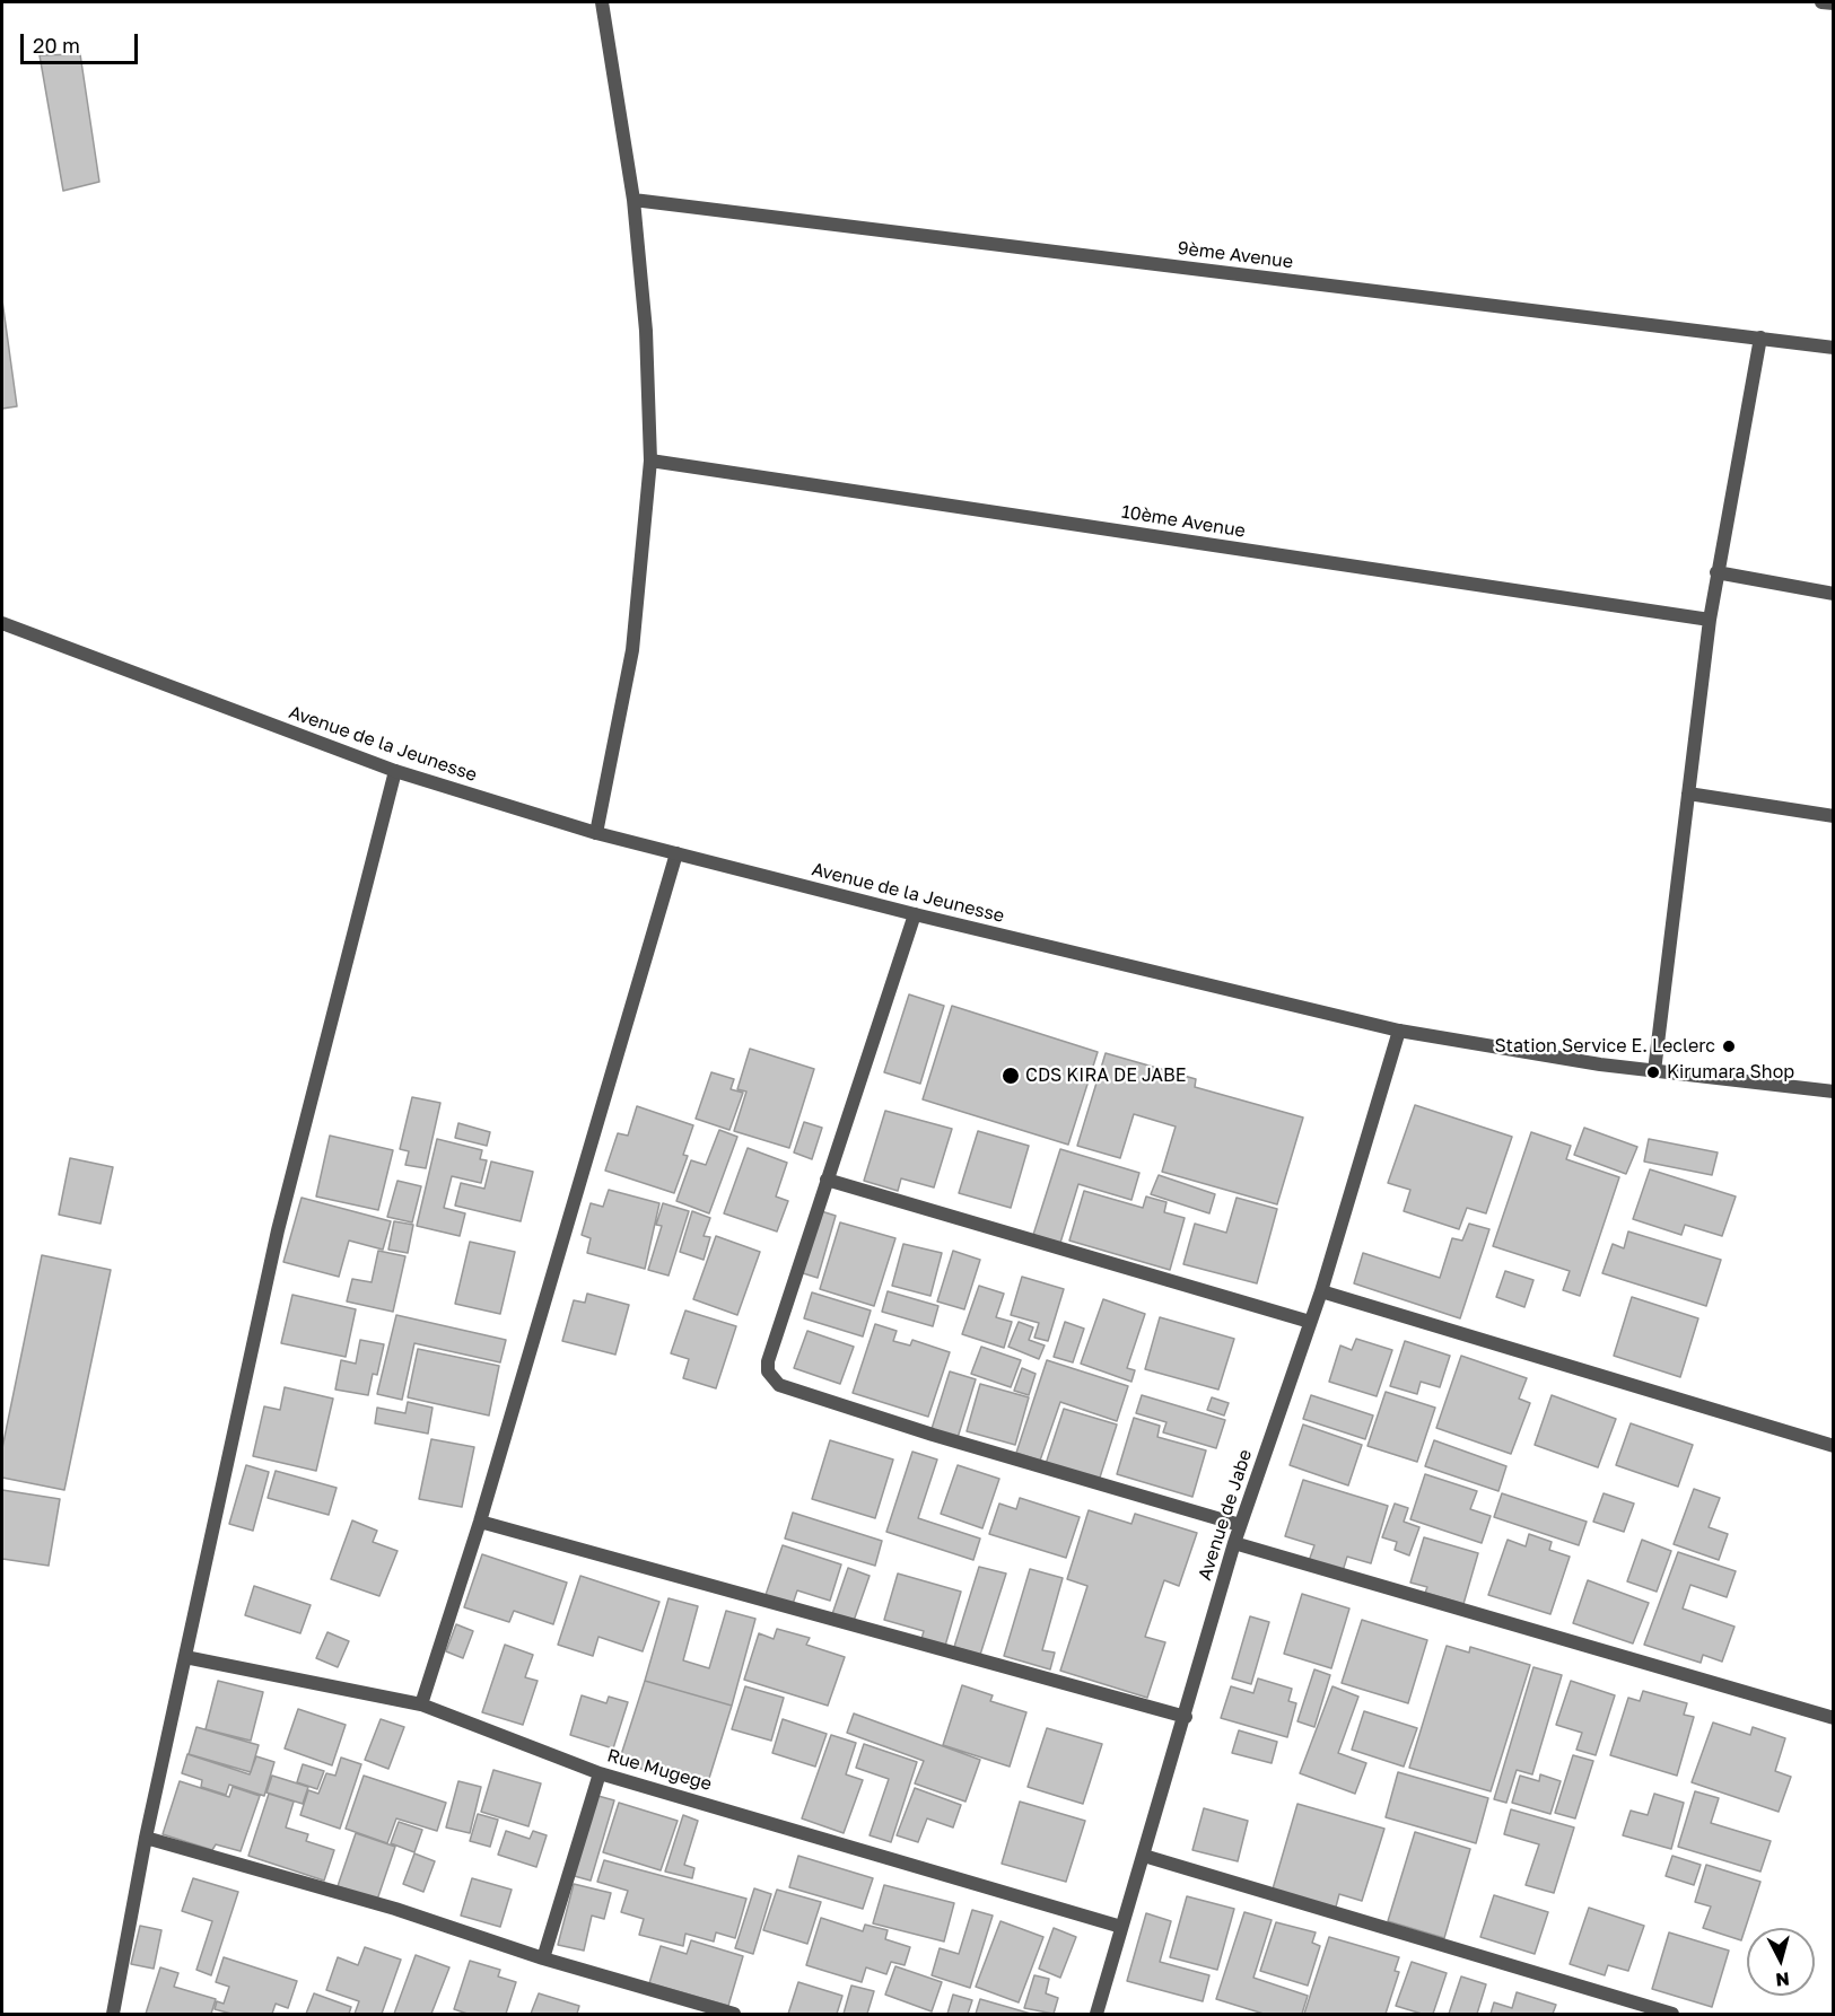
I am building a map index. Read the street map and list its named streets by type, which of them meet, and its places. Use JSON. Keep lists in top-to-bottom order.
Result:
{
  "streets": {
    "street": [
      "9ème Avenue",
      "10ème Avenue",
      "Avenue de la Jeunesse",
      "Avenue de Jabe",
      "Rue Mugege"
    ]
  },
  "crossings": [
    ["Avenue de la Jeunesse", "Avenue de Jabe"],
    ["Avenue de Jabe", "Rue Mugege"]
  ],
  "places": ["Station Service E. Leclerc", "Kirumara Shop", "CDS KIRA DE JABE"],
  "scale_bar": "20 m",
  "north": "bottom"
}
